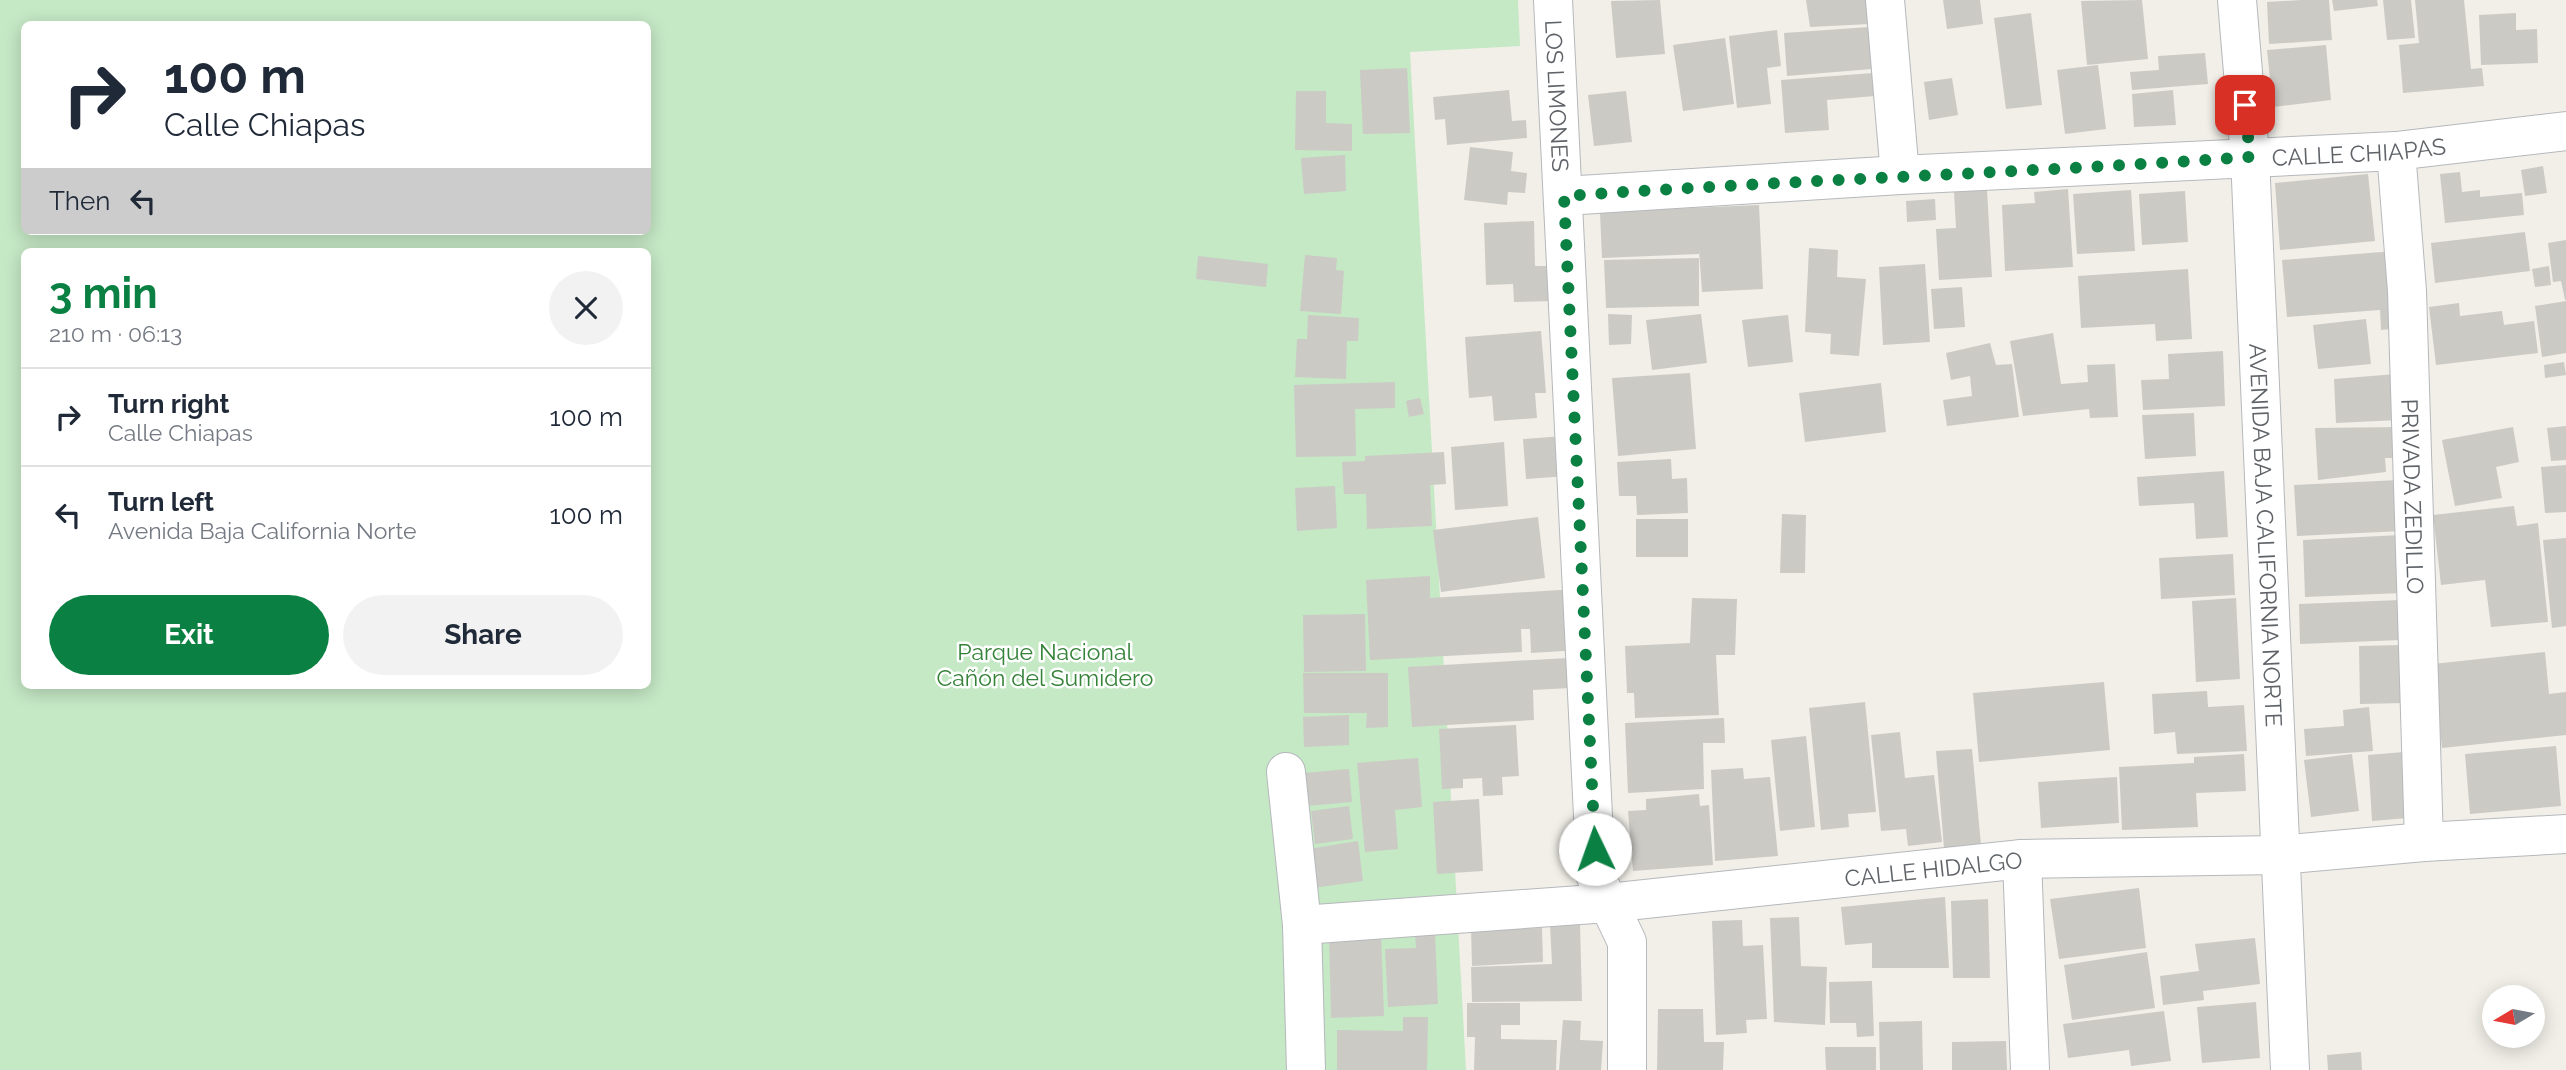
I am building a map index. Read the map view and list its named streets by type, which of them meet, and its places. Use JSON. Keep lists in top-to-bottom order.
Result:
{
  "streets": {
    "street": [
      "LOS LIMONES",
      "CALLE CHIAPAS",
      "PRIVADA ZEDILLO",
      "AVENIDA BAJA CALIFORNIA NORTE",
      "CALLE HIDALGO"
    ]
  },
  "crossings": [
    ["LOS LIMONES", "CALLE CHIAPAS"],
    ["LOS LIMONES", "CALLE HIDALGO"],
    ["CALLE CHIAPAS", "PRIVADA ZEDILLO"],
    ["CALLE CHIAPAS", "AVENIDA BAJA CALIFORNIA NORTE"],
    ["PRIVADA ZEDILLO", "CALLE HIDALGO"],
    ["AVENIDA BAJA CALIFORNIA NORTE", "CALLE HIDALGO"]
  ],
  "parks": ["Parque Nacional Cañón del Sumidero"],
  "north": "left",
  "page": {
    "turn": ["100 m", "Calle Chiapas"],
    "then": "Then",
    "heading": ["3 min", "210 m · 06:13"],
    "list": [
      {
        "name": "Turn right",
        "note": "Calle Chiapas",
        "value": "100 m"
      },
      {
        "name": "Turn left",
        "note": "Avenida Baja California Norte",
        "value": "100 m"
      }
    ],
    "buttons": ["Exit", "Share"]
  }
}
